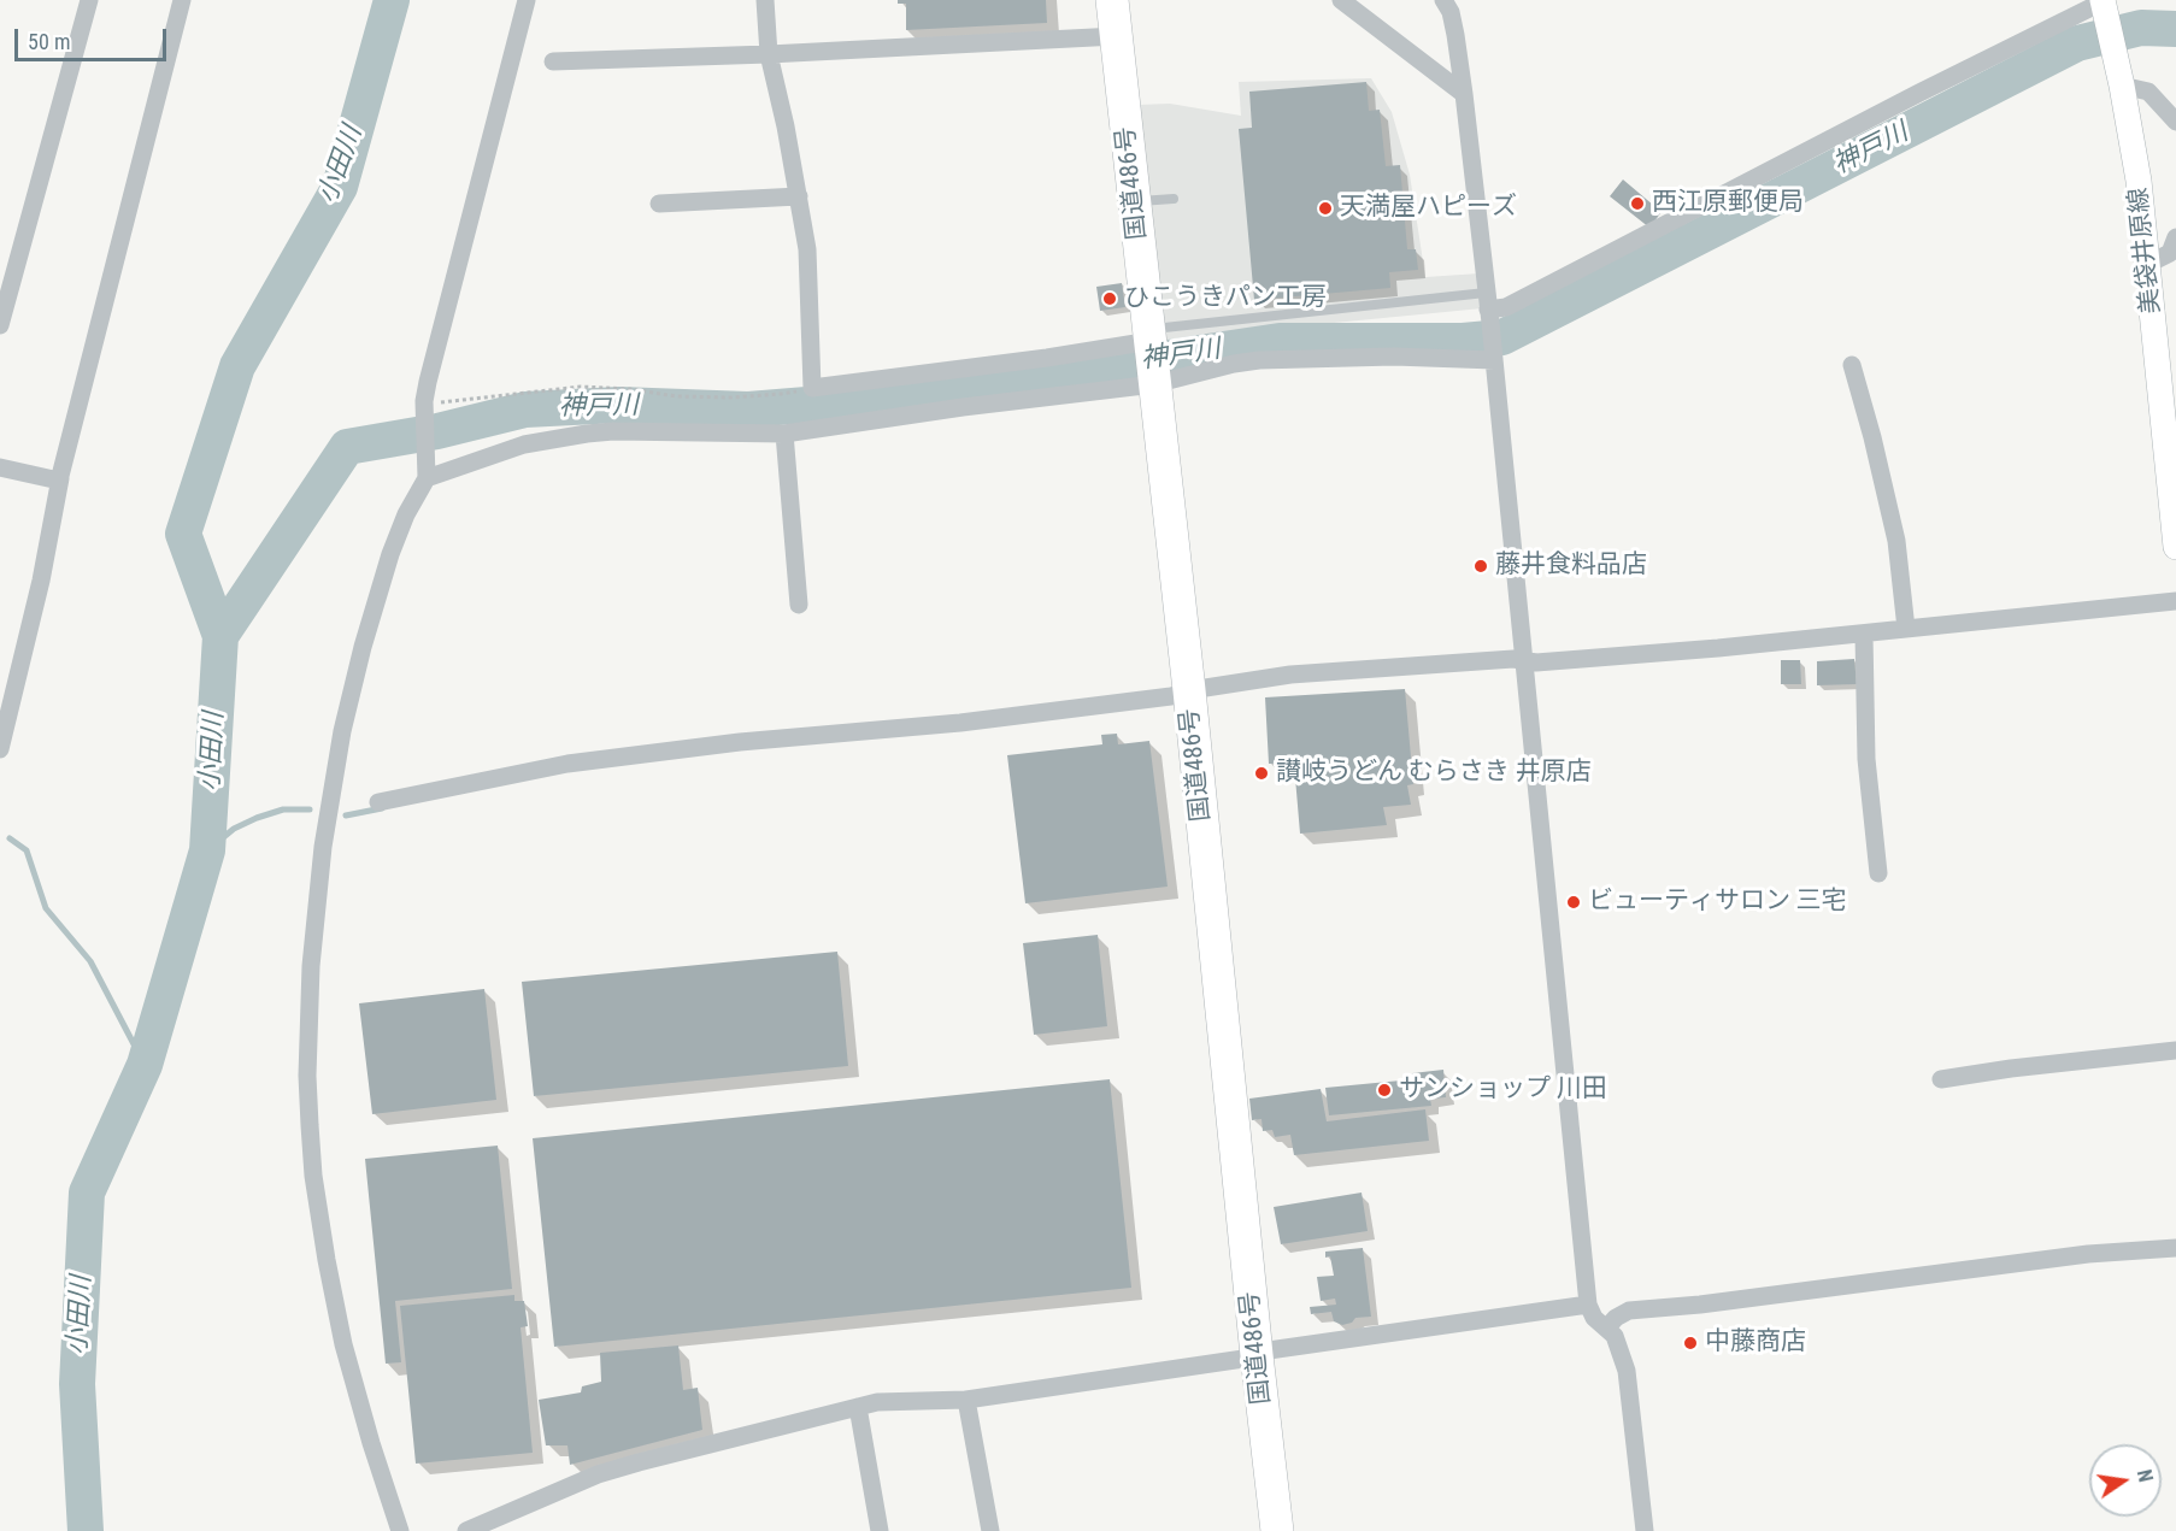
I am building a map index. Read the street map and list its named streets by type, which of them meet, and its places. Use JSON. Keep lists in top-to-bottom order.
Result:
{
  "streets": {
    "highway": ["国道486号"],
    "main road": ["美袋井原線"]
  },
  "water": ["神戸川", "小田川"],
  "places": [
    "西江原郵便局",
    "天満屋ハピーズ",
    "ひこうきパン工房",
    "藤井食料品店",
    "讃岐うどん むらさき 井原店",
    "ビューティサロン 三宅",
    "サンショップ 川田",
    "中藤商店"
  ],
  "scale_bar": "50 m",
  "north": "right"
}
